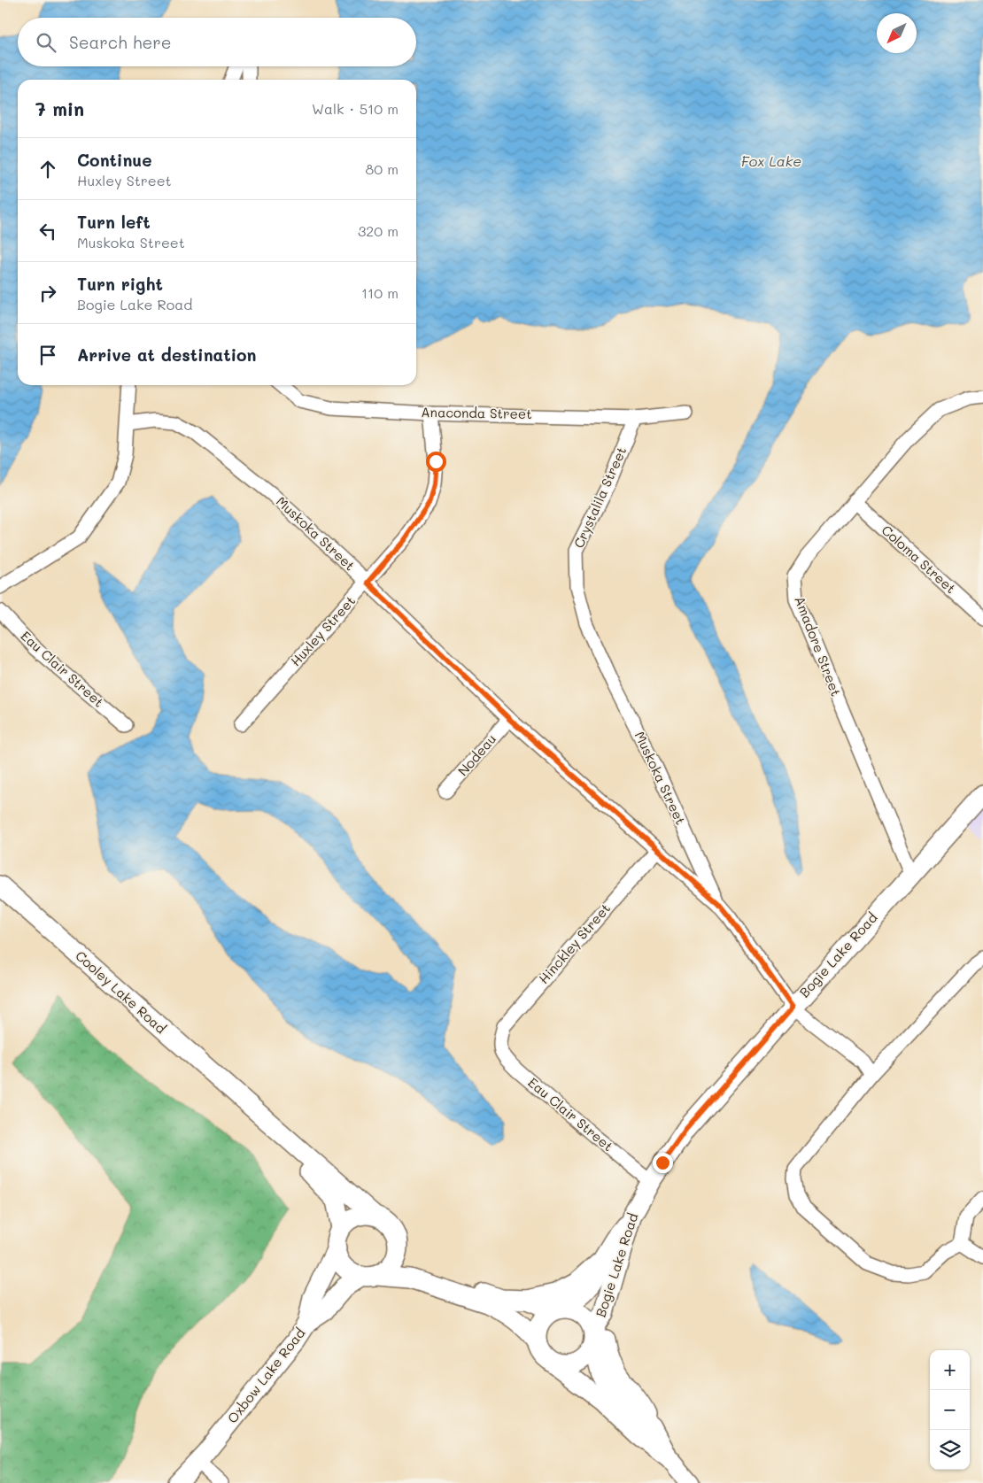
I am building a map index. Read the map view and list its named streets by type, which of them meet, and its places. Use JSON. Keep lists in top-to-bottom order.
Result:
{
  "streets": {
    "street": [
      "Anaconda Street",
      "Crystalila Street",
      "Muskoka Street",
      "Coloma Street",
      "Huxley Street",
      "Amadore Street",
      "Eau Clair Street",
      "Nodeau",
      "Hinckley Street",
      "Bogie Lake Road",
      "Cooley Lake Road",
      "Oxbow Lake Road"
    ]
  },
  "crossings": [
    ["Anaconda Street", "Crystalila Street"],
    ["Anaconda Street", "Huxley Street"],
    ["Crystalila Street", "Muskoka Street"],
    ["Muskoka Street", "Huxley Street"],
    ["Muskoka Street", "Nodeau"],
    ["Muskoka Street", "Hinckley Street"],
    ["Muskoka Street", "Bogie Lake Road"],
    ["Coloma Street", "Amadore Street"],
    ["Amadore Street", "Bogie Lake Road"],
    ["Eau Clair Street", "Hinckley Street"],
    ["Eau Clair Street", "Bogie Lake Road"],
    ["Cooley Lake Road", "Oxbow Lake Road"]
  ],
  "water": ["Fox Lake"],
  "north": "bottom left",
  "page": {
    "search": "Search here",
    "heading": ["7 min", "Walk · 510 m"],
    "list": [
      ["Continue", "Huxley Street", "80 m"],
      ["Turn left", "Muskoka Street", "320 m"],
      ["Turn right", "Bogie Lake Road", "110 m"],
      "Arrive at destination"
    ],
    "map_buttons": ["+", "−"]
  }
}
